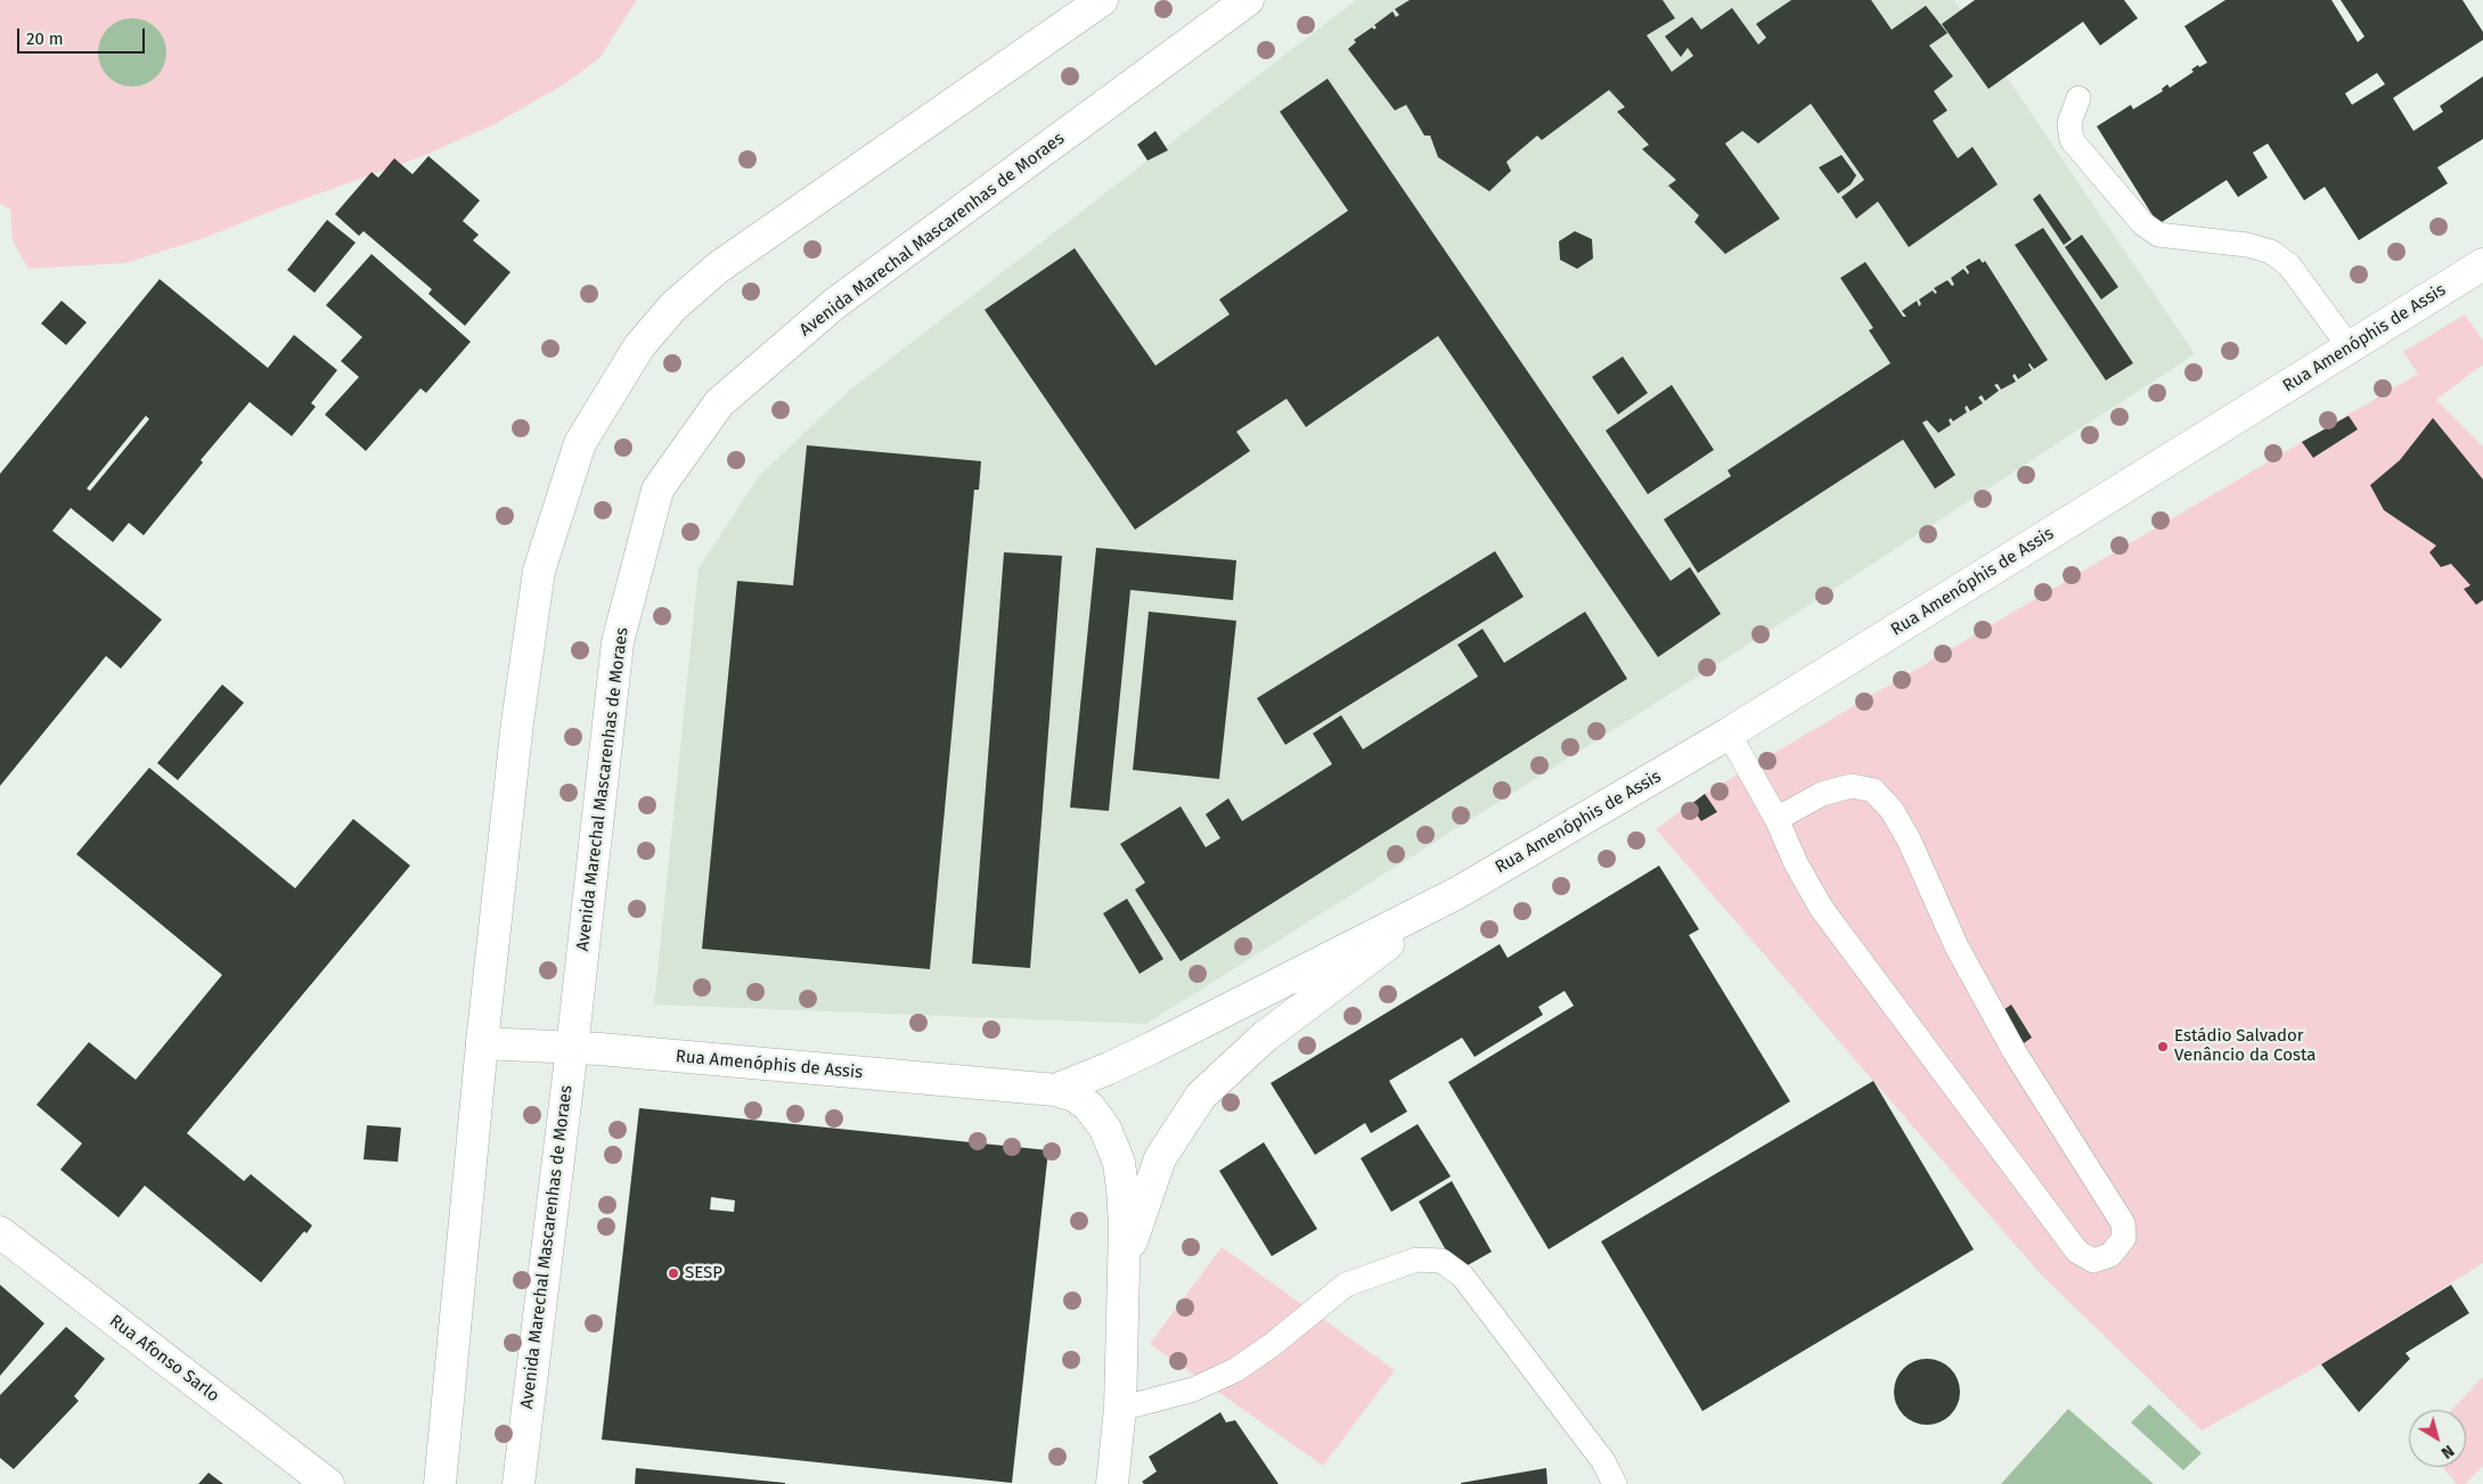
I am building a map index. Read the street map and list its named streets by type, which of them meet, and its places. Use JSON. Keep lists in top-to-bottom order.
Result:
{
  "streets": {
    "street": ["Avenida Marechal Mascarenhas de Moraes", "Rua Amenóphis de Assis", "Rua Afonso Sarlo"]
  },
  "crossings": [
    ["Avenida Marechal Mascarenhas de Moraes", "Rua Amenóphis de Assis"]
  ],
  "places": ["Estádio Salvador Venâncio da Costa", "SESP"],
  "scale_bar": "20 m",
  "north": "bottom right"
}
